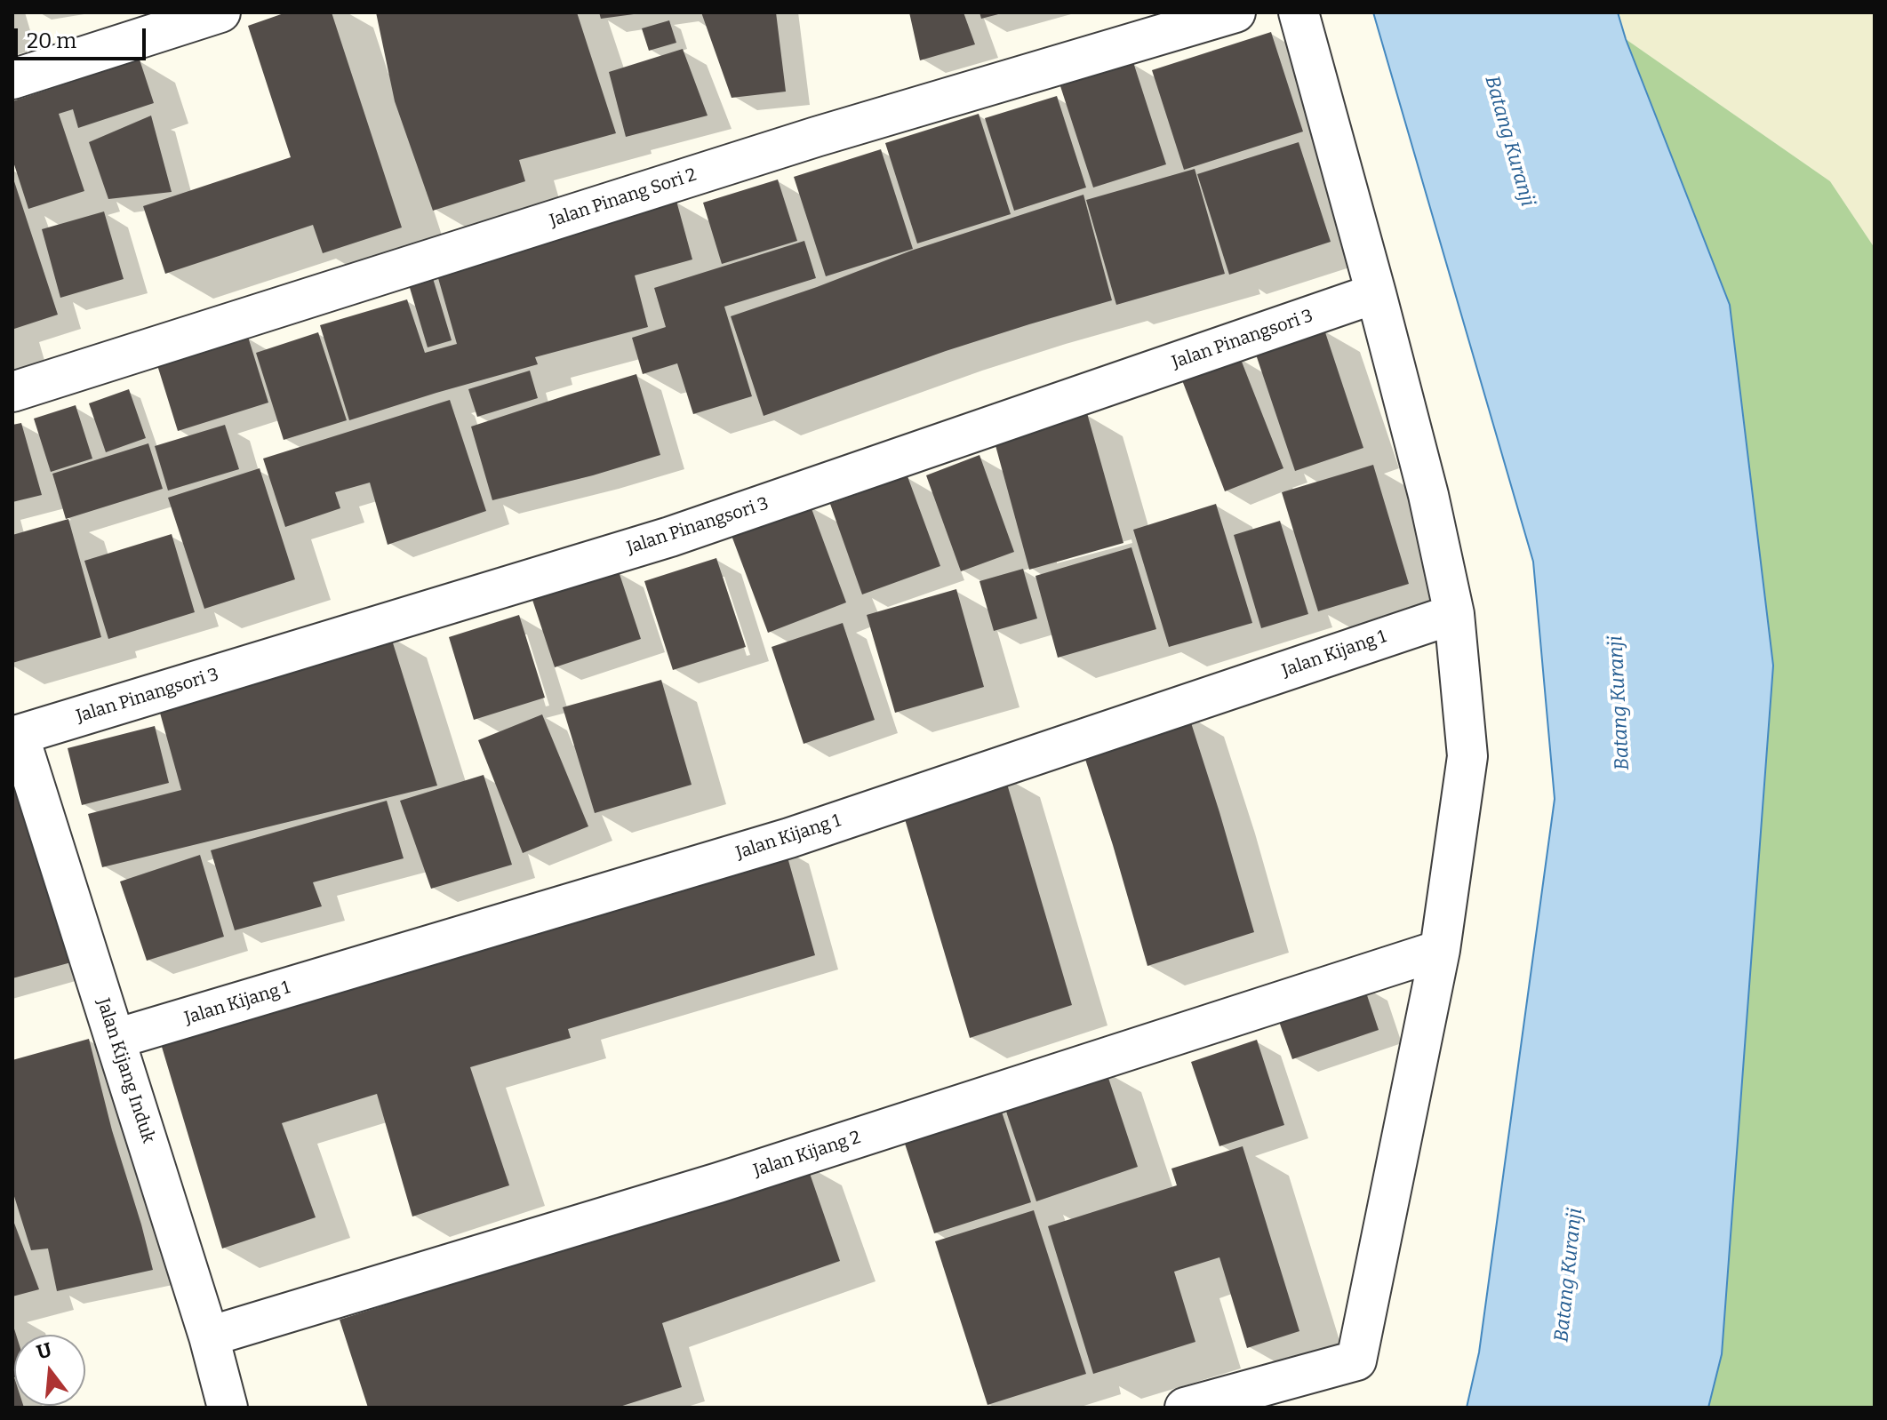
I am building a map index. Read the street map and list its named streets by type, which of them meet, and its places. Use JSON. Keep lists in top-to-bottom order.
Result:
{
  "streets": {
    "street": [
      "Jalan Pinang Sori 2",
      "Jalan Pinangsori 3",
      "Jalan Kijang 1",
      "Jalan Kijang Induk",
      "Jalan Kijang 2"
    ]
  },
  "crossings": [
    ["Jalan Pinangsori 3", "Jalan Kijang Induk"],
    ["Jalan Kijang 1", "Jalan Kijang Induk"],
    ["Jalan Kijang Induk", "Jalan Kijang 2"]
  ],
  "water": ["Batang Kuranji"],
  "scale_bar": "20 m",
  "north": "top"
}
